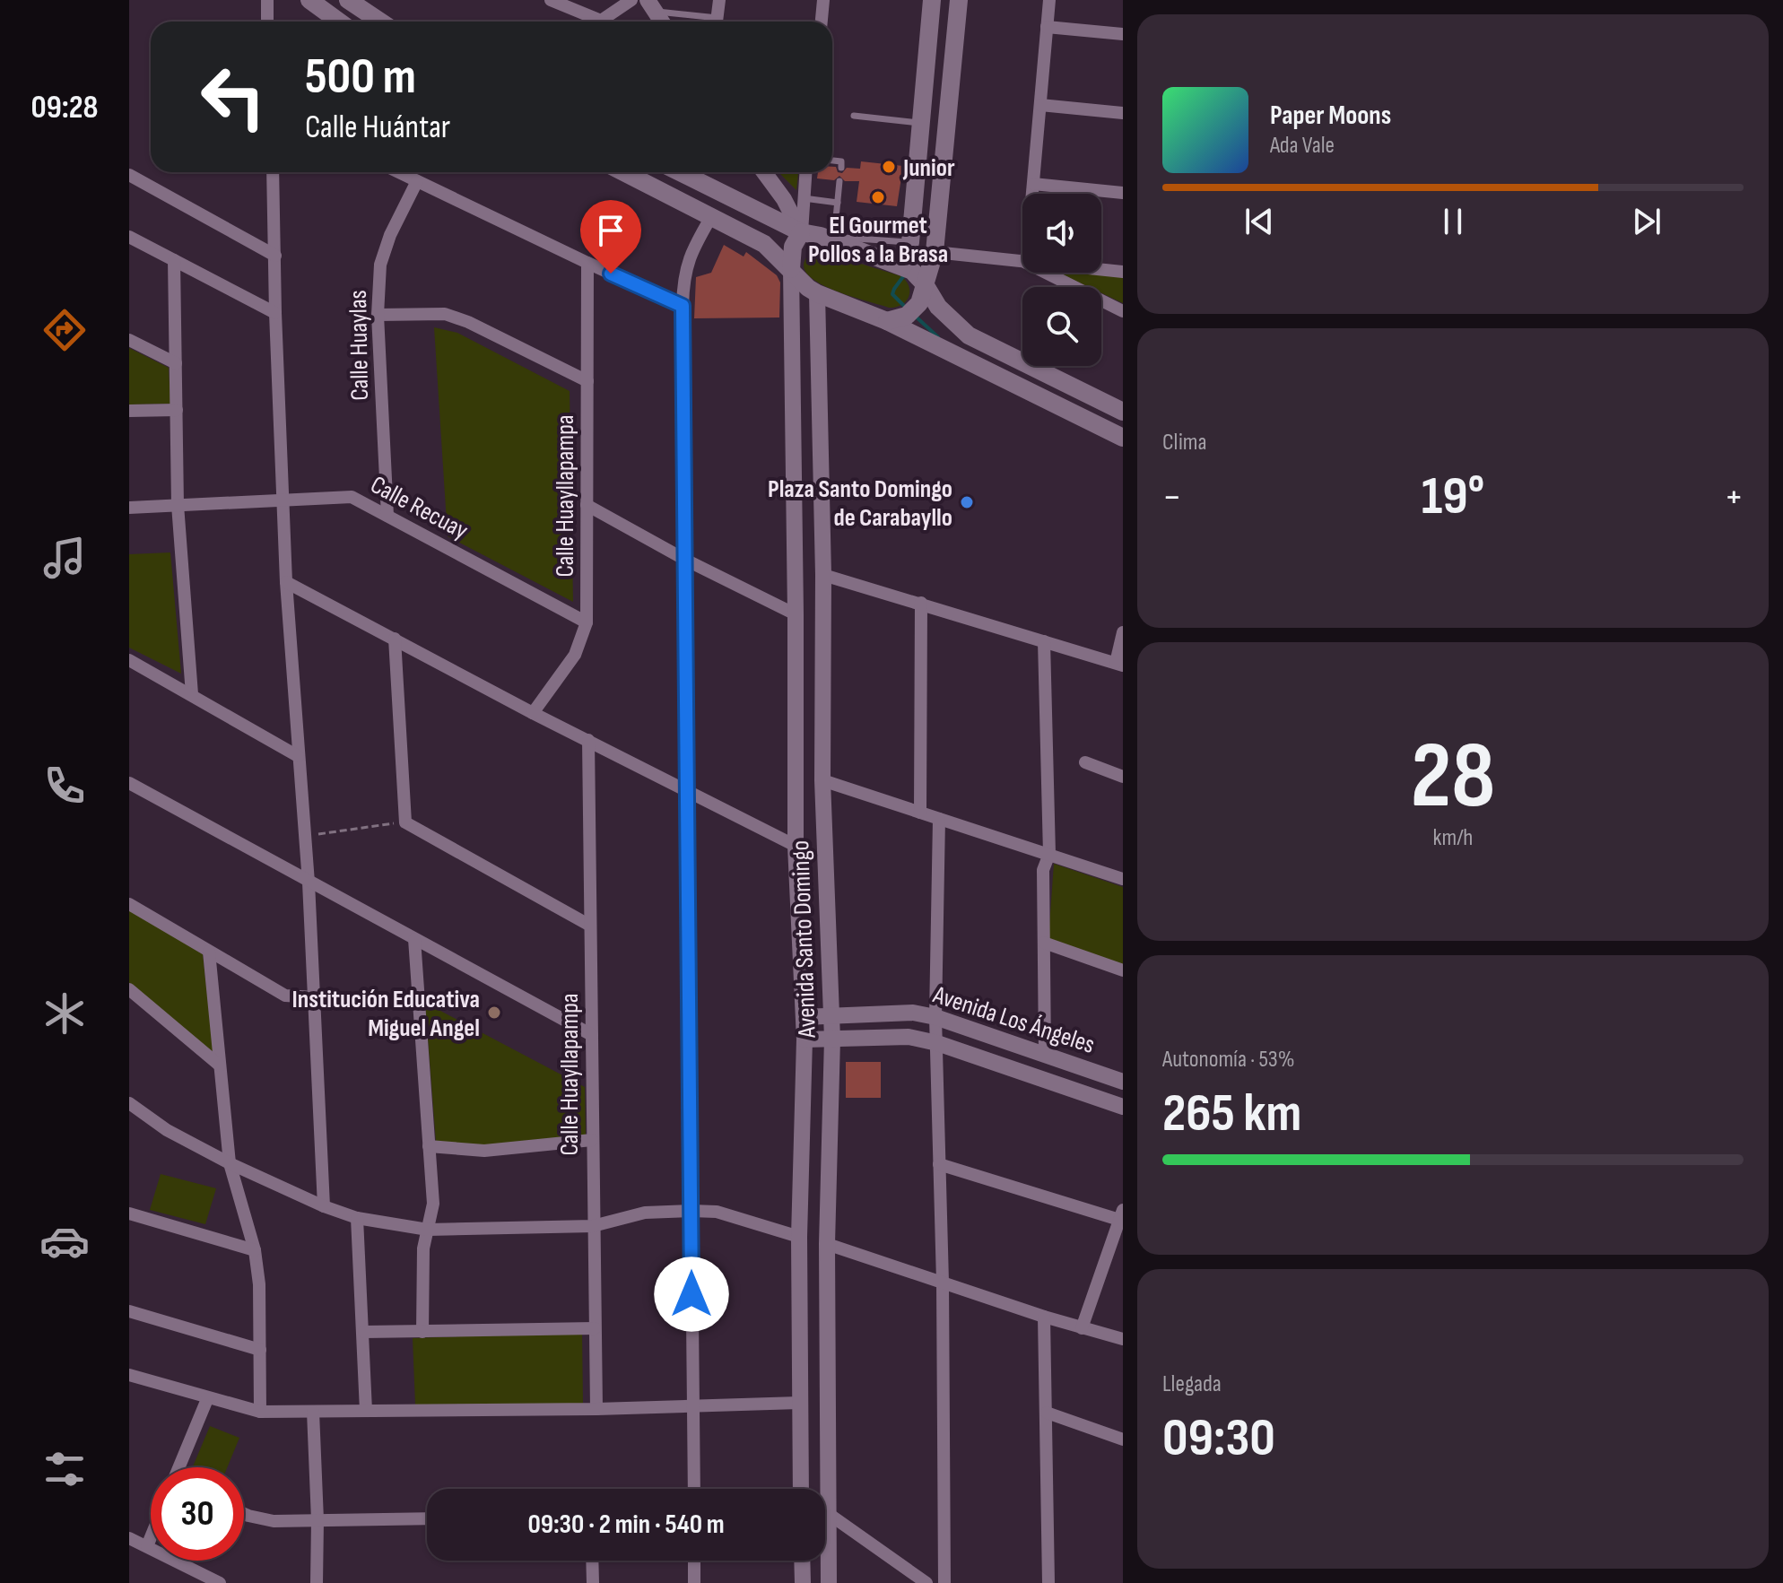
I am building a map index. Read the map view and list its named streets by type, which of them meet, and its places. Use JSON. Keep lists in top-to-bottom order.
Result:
{
  "streets": {
    "main road": ["Avenida Santo Domingo"],
    "street": [
      "Calle Huaylas",
      "Calle Huayllapampa",
      "Calle Recuay",
      "Avenida Los Ángeles"
    ]
  },
  "crossings": [
    ["Calle Huaylas", "Calle Recuay"],
    ["Calle Huayllapampa", "Calle Recuay"],
    ["Avenida Santo Domingo", "Avenida Los Ángeles"]
  ],
  "places": [
    "Junior",
    "El Gourmet Pollos a la Brasa",
    "Plaza Santo Domingo de Carabayllo",
    "Institución Educativa Miguel Angel"
  ],
  "page": {
    "tabs": "09:28",
    "turn": ["500 m", "Calle Huántar"],
    "song": ["Paper Moons", "Ada Vale"],
    "tile": [
      "Clima",
      ["28", "km/h"],
      ["Autonomía · 53%", "265 km"],
      ["Llegada", "09:30"]
    ],
    "heat": ["−", "19°", "+"],
    "limit": "30",
    "trip": "09:30 · 2 min · 540 m"
  }
}
